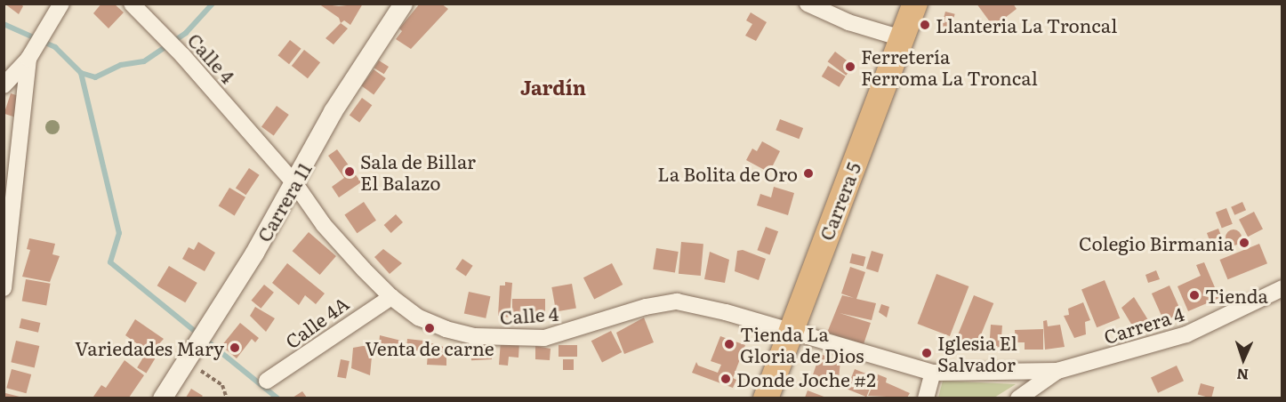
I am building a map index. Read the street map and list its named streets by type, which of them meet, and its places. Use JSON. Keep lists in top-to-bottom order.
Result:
{
  "streets": {
    "highway": ["Carrera 5"],
    "street": [
      "Calle 4",
      "Carrera 11",
      "Calle 4A",
      "Carrera 4"
    ]
  },
  "crossings": [
    ["Calle 4", "Carrera 5"],
    ["Calle 4", "Carrera 11"],
    ["Calle 4", "Calle 4A"],
    ["Calle 4", "Carrera 4"]
  ],
  "districts": ["Jardín"],
  "places": [
    "Llanteria La Troncal",
    "Ferretería Ferroma La Troncal",
    "Sala de Billar El Balazo",
    "La Bolita de Oro",
    "Colegio Birmania",
    "Tienda",
    "Venta de carne",
    "Tienda La Gloria de Dios",
    "Variedades Mary",
    "Iglesia El Salvador",
    "Donde Joche #2"
  ],
  "north": "bottom"
}
